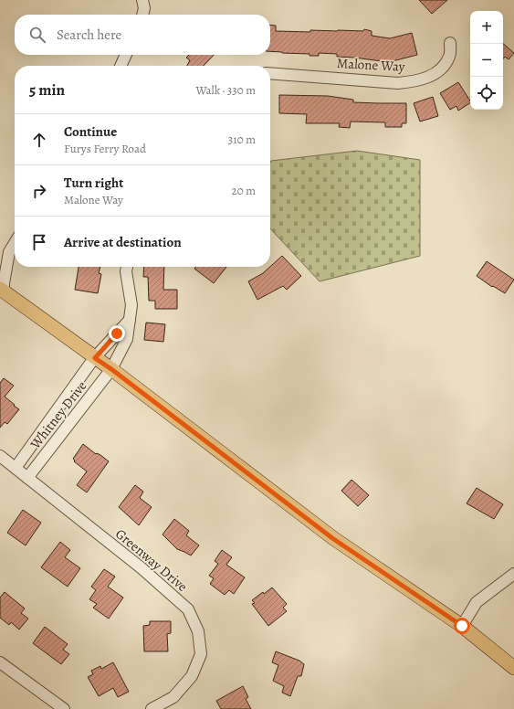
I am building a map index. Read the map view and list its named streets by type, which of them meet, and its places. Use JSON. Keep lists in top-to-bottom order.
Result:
{
  "streets": {
    "street": ["Malone Way", "Whitney Drive", "Greenway Drive"]
  },
  "crossings": [
    ["Whitney Drive", "Greenway Drive"]
  ],
  "page": {
    "map_buttons": ["+", "−"],
    "search": "Search here",
    "heading": ["5 min", "Walk · 330 m"],
    "list": [
      ["Continue", "Furys Ferry Road", "310 m"],
      ["Turn right", "Malone Way", "20 m"],
      "Arrive at destination"
    ]
  }
}
